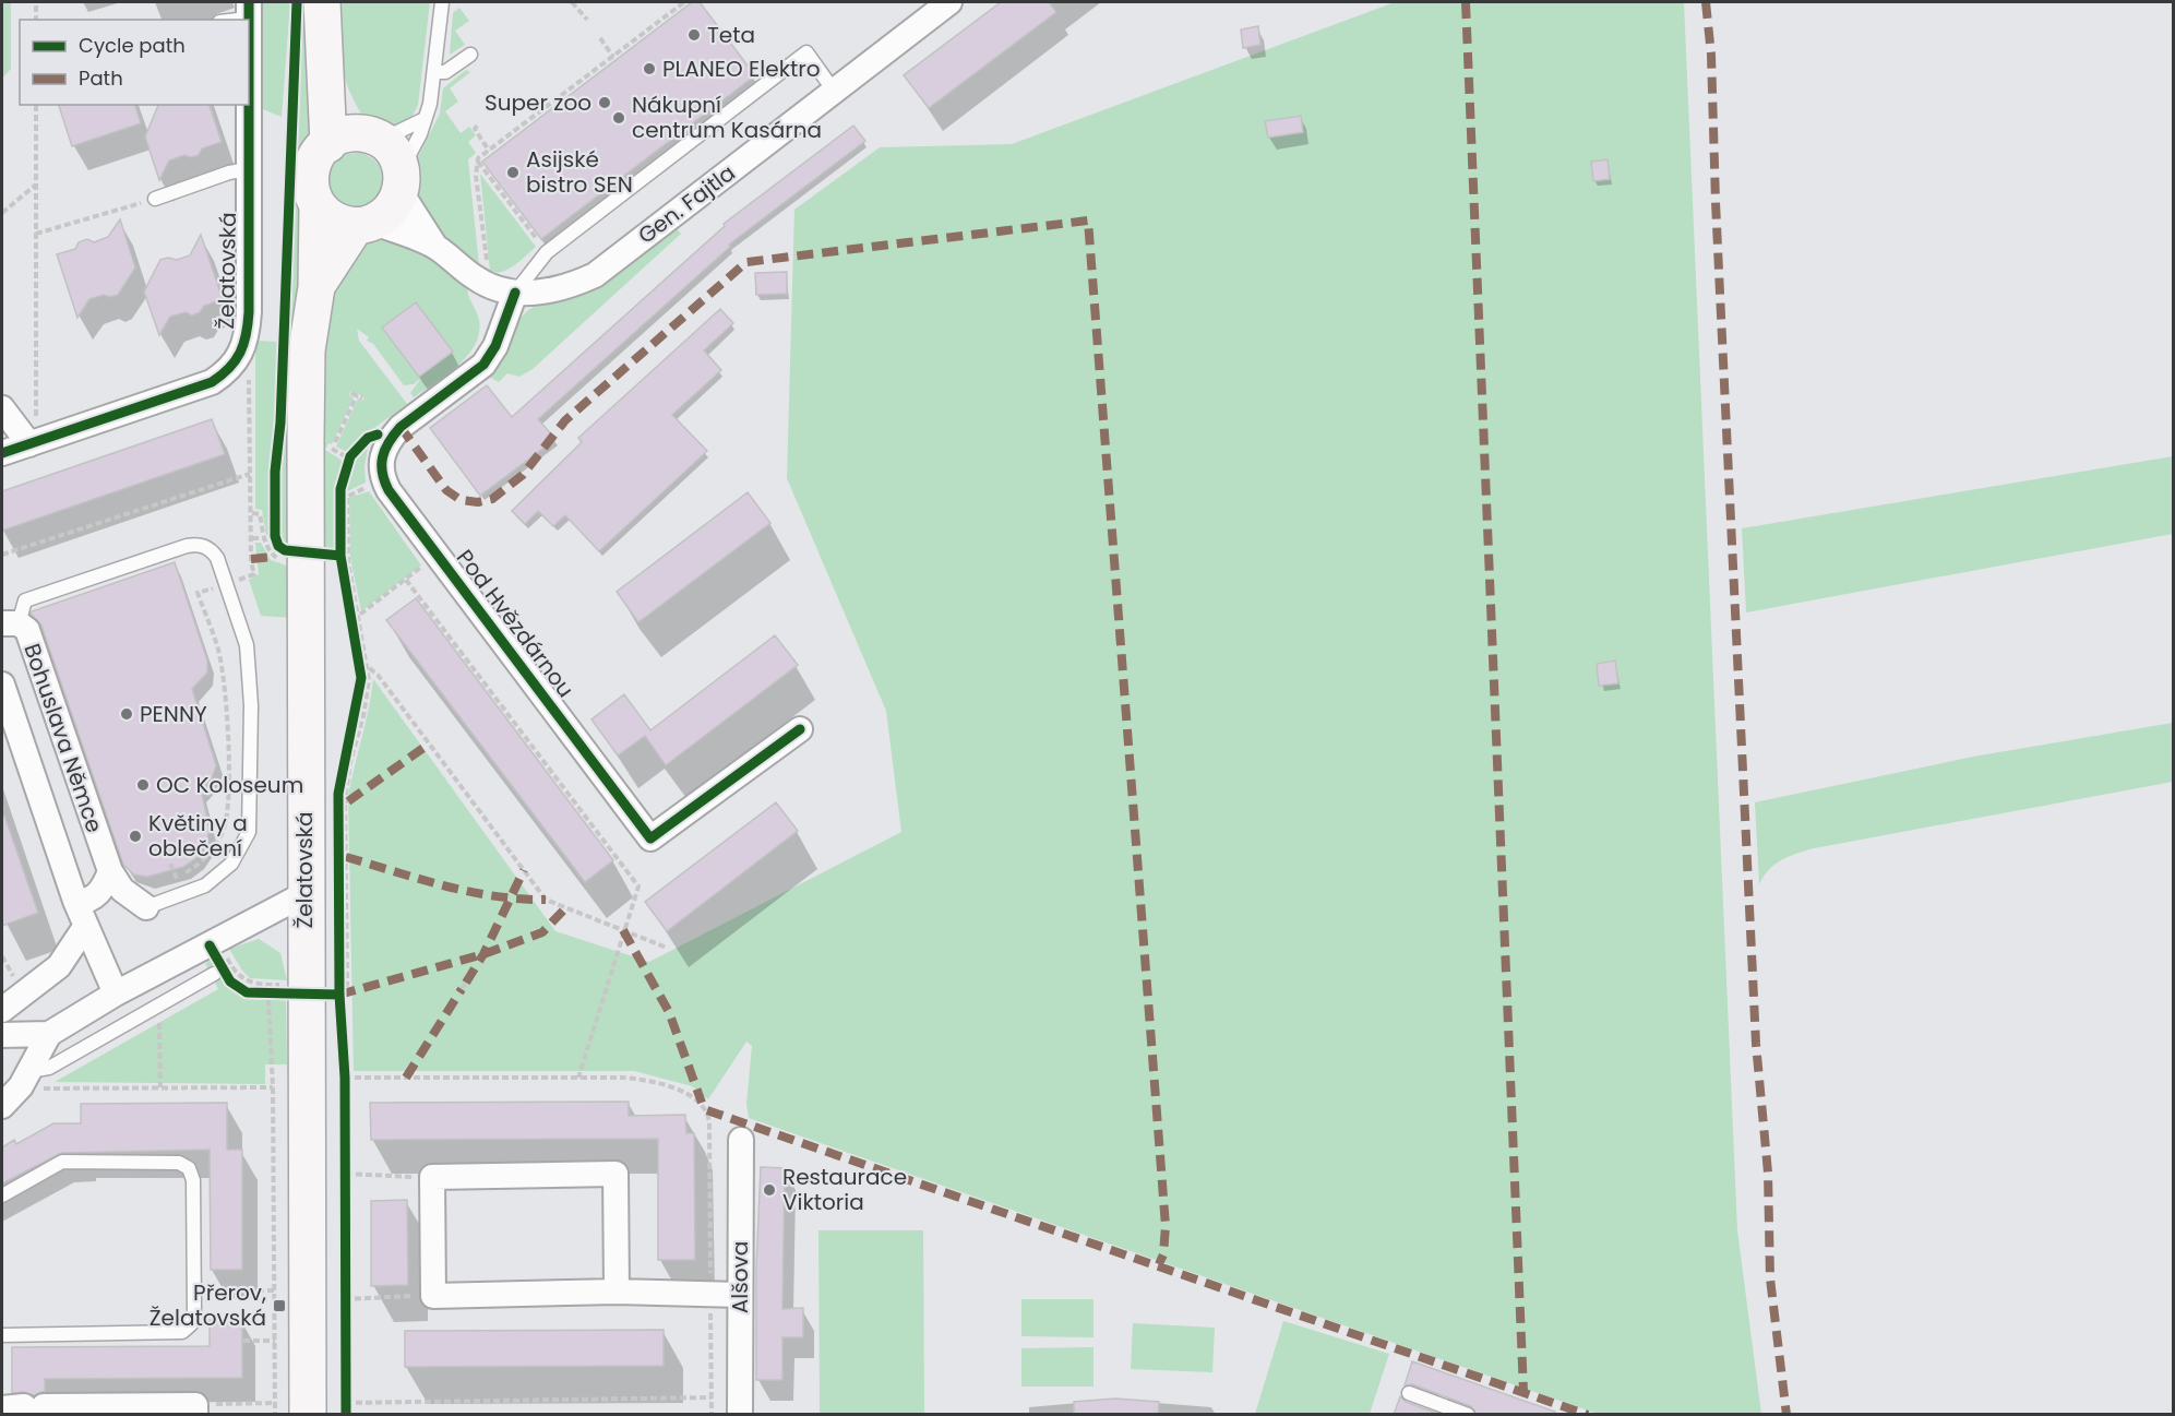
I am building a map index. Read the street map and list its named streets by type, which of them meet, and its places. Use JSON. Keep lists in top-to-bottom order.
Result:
{
  "streets": {
    "main road": ["Želatovská"],
    "street": [
      "Gen. Fajtla",
      "Pod Hvězdárnou",
      "Bohuslava Němce",
      "Alšova"
    ]
  },
  "crossings": [
    ["Gen. Fajtla", "Želatovská"],
    ["Gen. Fajtla", "Pod Hvězdárnou"]
  ],
  "places": {
    "other": [
      "Teta",
      "PLANEO Elektro",
      "Super zoo",
      "Nákupní centrum Kasárna",
      "Asijské bistro SEN",
      "PENNY",
      "OC Koloseum",
      "Květiny a oblečení",
      "Restaurace Viktoria"
    ],
    "transit": ["Přerov, Želatovská"]
  },
  "legend": ["Cycle path", "Path"]
}
